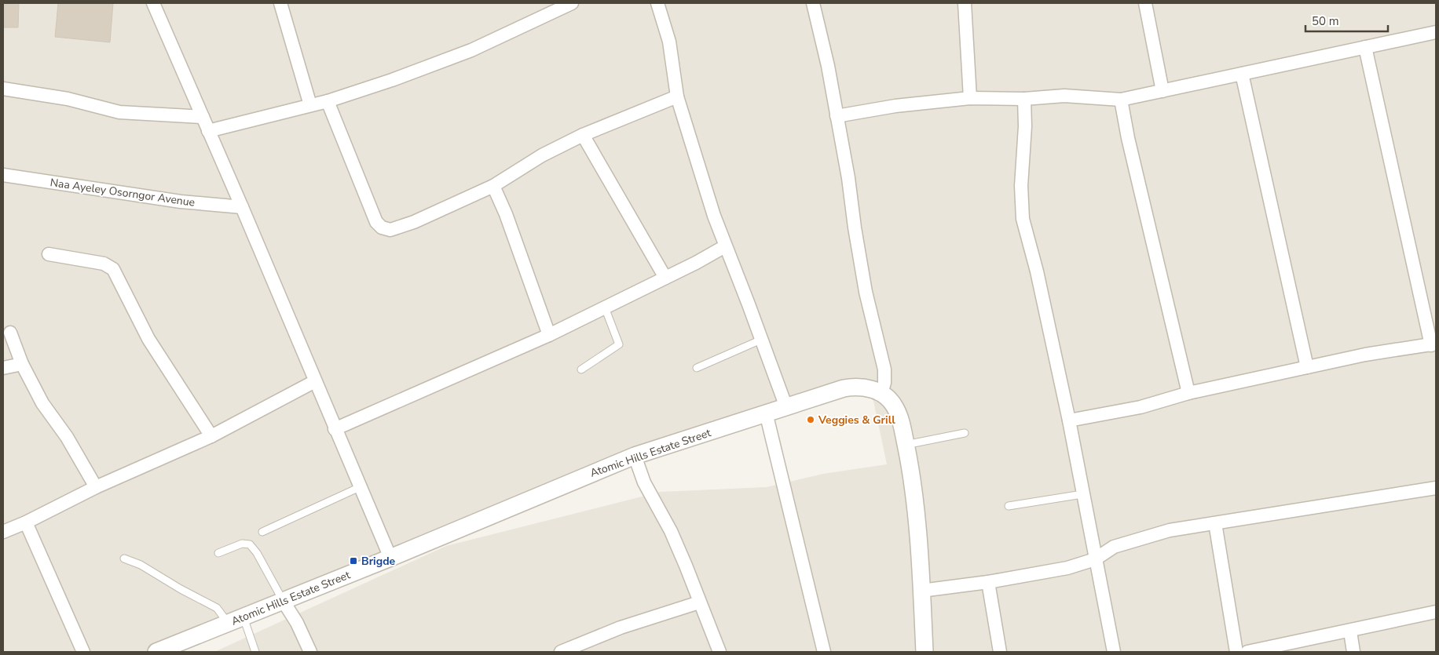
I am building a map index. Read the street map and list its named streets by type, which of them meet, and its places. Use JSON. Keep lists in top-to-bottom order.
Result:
{
  "streets": {
    "street": ["Naa Ayeley Osorngor Avenue", "Atomic Hills Estate Street"]
  },
  "places": {
    "other": ["Veggies & Grill"],
    "transit": ["Brigde"]
  },
  "scale_bar": "50 m"
}
